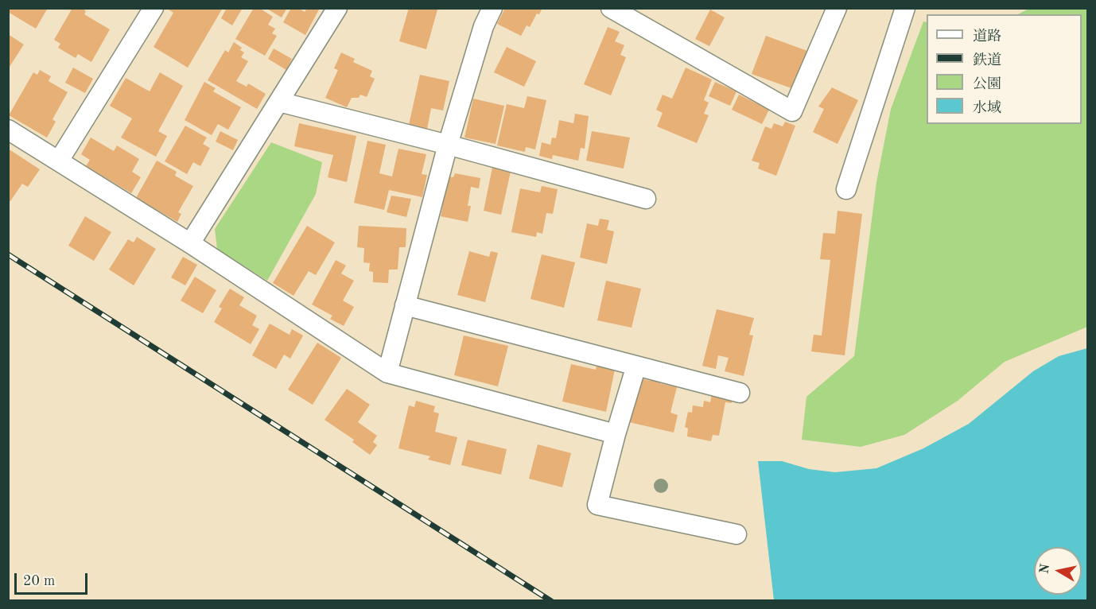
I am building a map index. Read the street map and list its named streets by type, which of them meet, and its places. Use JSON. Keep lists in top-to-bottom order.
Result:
{
  "legend": [
    "道路",
    "鉄道",
    "公園",
    "水域"
  ],
  "scale_bar": "20 m",
  "north": "left"
}
